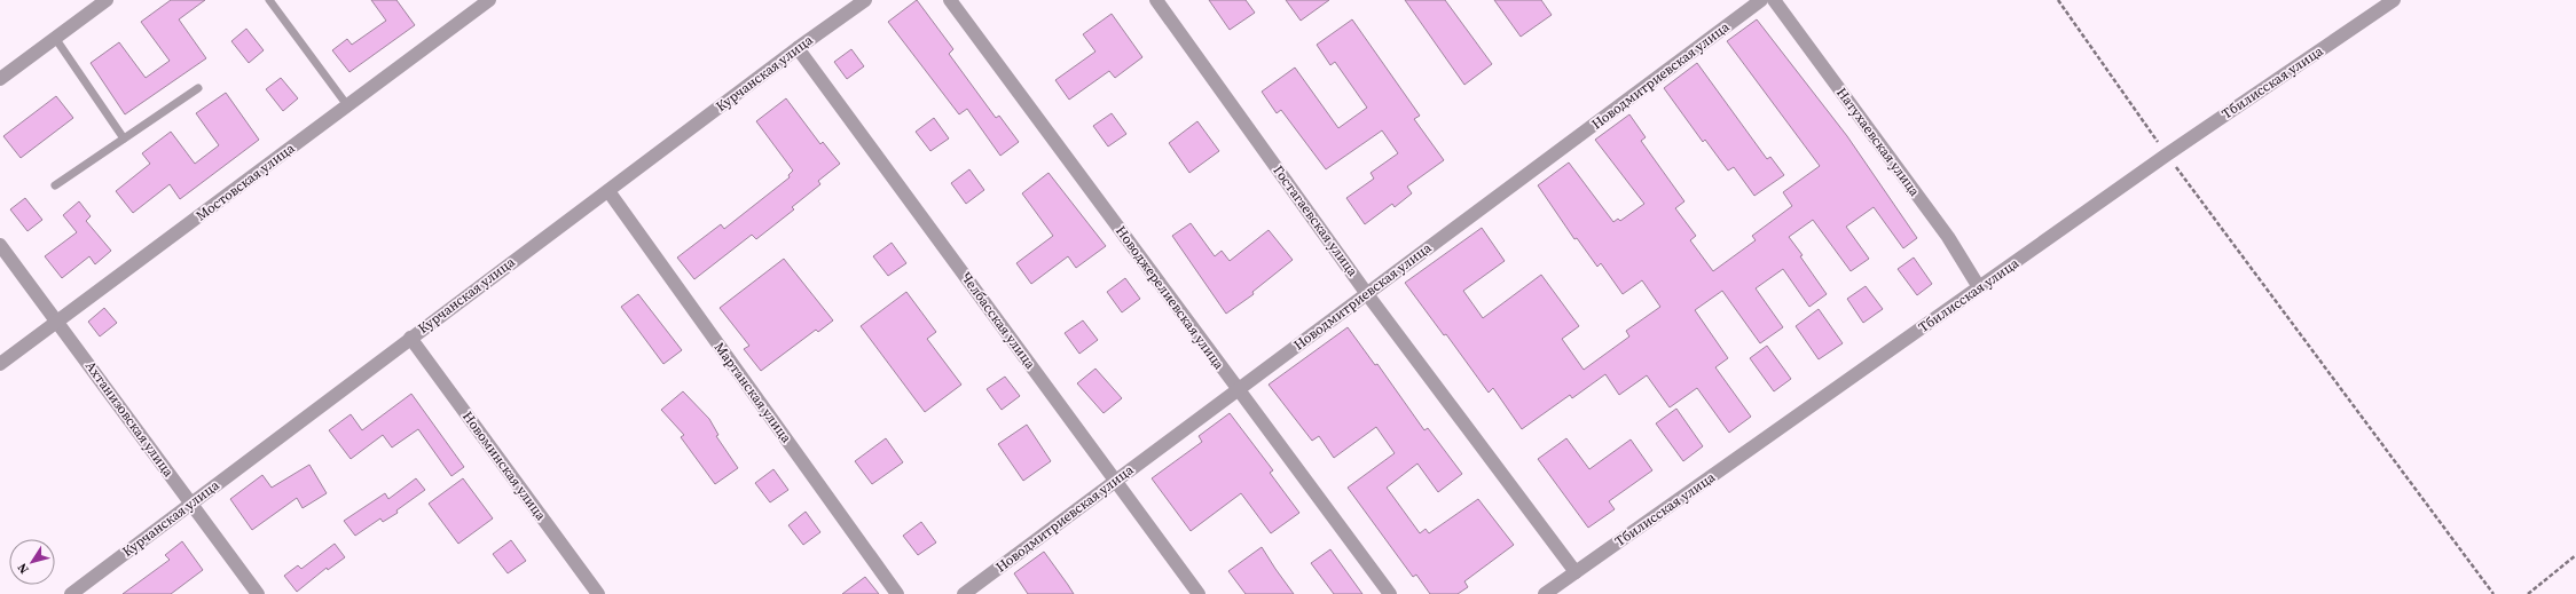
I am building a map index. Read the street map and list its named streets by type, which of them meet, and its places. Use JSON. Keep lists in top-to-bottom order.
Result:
{
  "streets": {
    "street": [
      "Курчанская улица",
      "Новодмитриевская улица",
      "Тбилисская улица",
      "Натухаевская улица",
      "Мостовская улица",
      "Гостагаевская улица",
      "Новоджерелиевская улица",
      "Челбасская улица",
      "Мартанская улица",
      "Ахтанизовская улица",
      "Новоминская улица"
    ]
  },
  "crossings": [
    ["Курчанская улица", "Челбасская улица"],
    ["Курчанская улица", "Мартанская улица"],
    ["Курчанская улица", "Ахтанизовская улица"],
    ["Курчанская улица", "Новоминская улица"],
    ["Новодмитриевская улица", "Гостагаевская улица"],
    ["Новодмитриевская улица", "Новоджерелиевская улица"],
    ["Новодмитриевская улица", "Челбасская улица"],
    ["Тбилисская улица", "Натухаевская улица"],
    ["Тбилисская улица", "Гостагаевская улица"],
    ["Мостовская улица", "Ахтанизовская улица"]
  ],
  "north": "bottom left"
}
